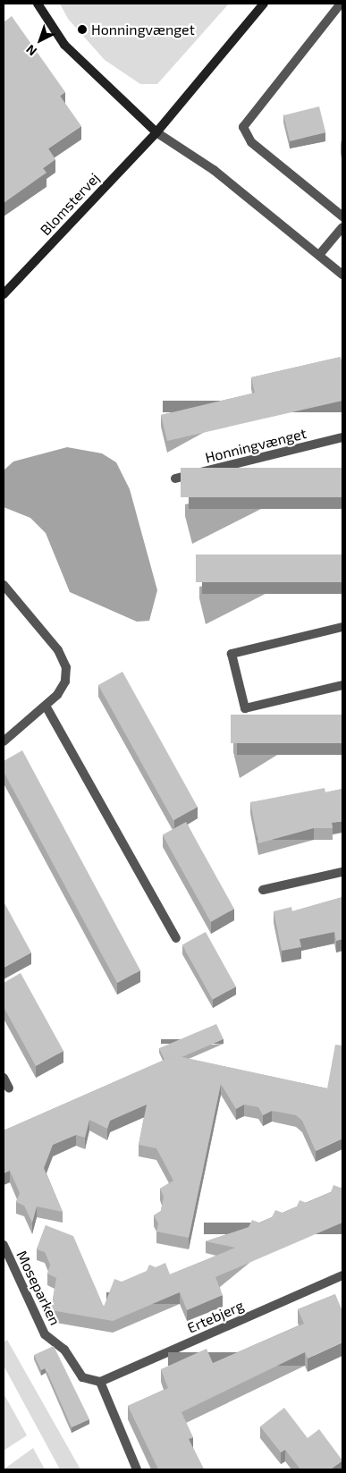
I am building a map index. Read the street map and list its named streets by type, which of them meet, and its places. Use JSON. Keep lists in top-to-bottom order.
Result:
{
  "streets": {
    "street": [
      "Blomstervej",
      "Honningvænget",
      "Moseparken",
      "Ertebjerg"
    ]
  },
  "crossings": [
    ["Moseparken", "Ertebjerg"]
  ],
  "places": ["Honningvænget"],
  "north": "bottom left"
}
